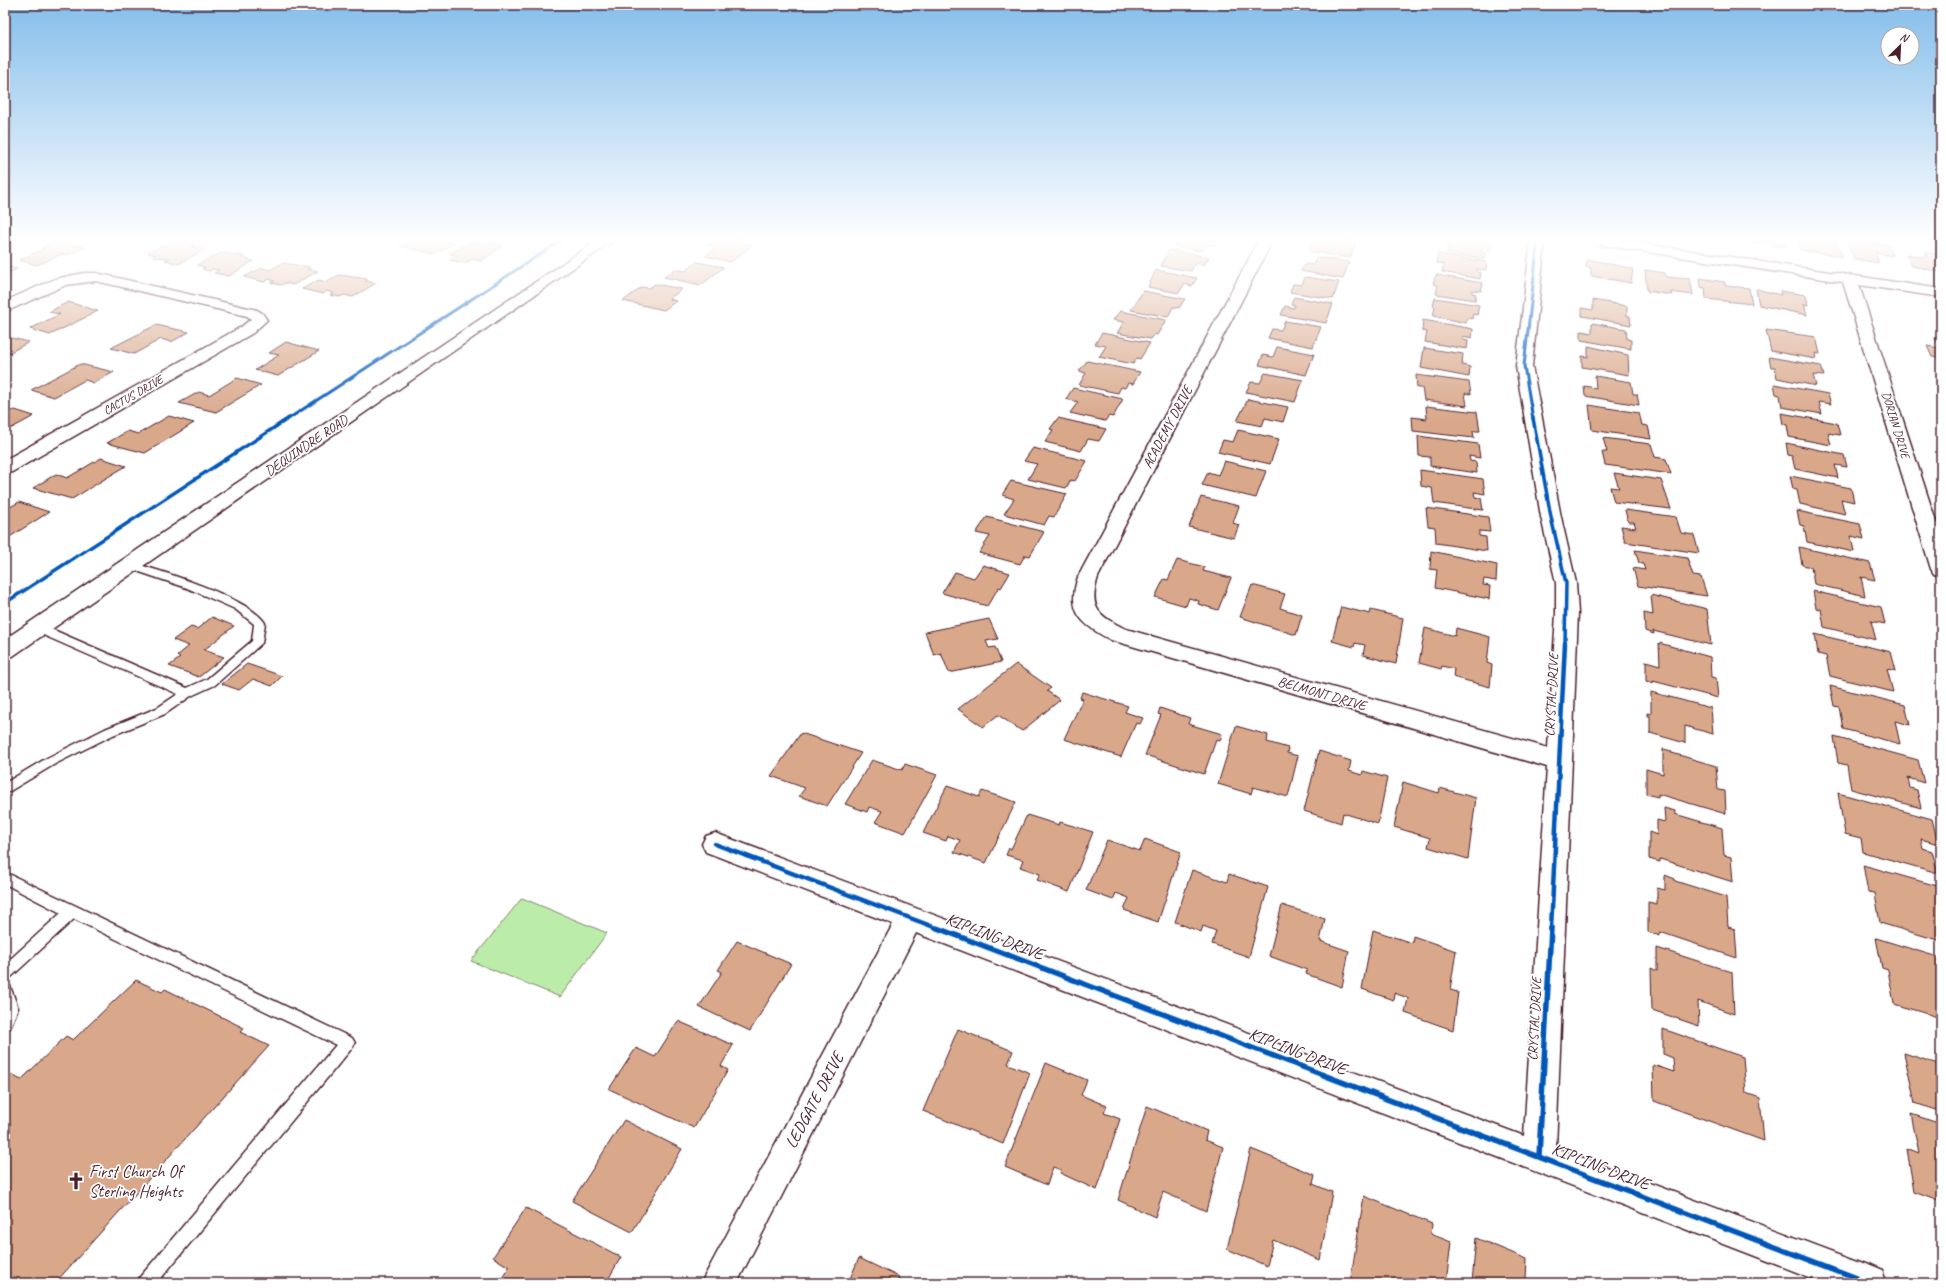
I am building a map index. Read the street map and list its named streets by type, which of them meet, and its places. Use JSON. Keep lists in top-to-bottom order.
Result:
{
  "streets": {
    "street": [
      "CACTUS DRIVE",
      "DORIAN DRIVE",
      "ACADEMY DRIVE",
      "DEQUINDRE ROAD",
      "BELMONT DRIVE",
      "CRYSTAL DRIVE",
      "KIPLING DRIVE",
      "LEDGATE DRIVE"
    ]
  },
  "crossings": [
    ["ACADEMY DRIVE", "BELMONT DRIVE"],
    ["BELMONT DRIVE", "CRYSTAL DRIVE"],
    ["CRYSTAL DRIVE", "KIPLING DRIVE"],
    ["KIPLING DRIVE", "LEDGATE DRIVE"]
  ],
  "places": {
    "church": ["First Church Of Sterling Heights"]
  },
  "north": "top right"
}
